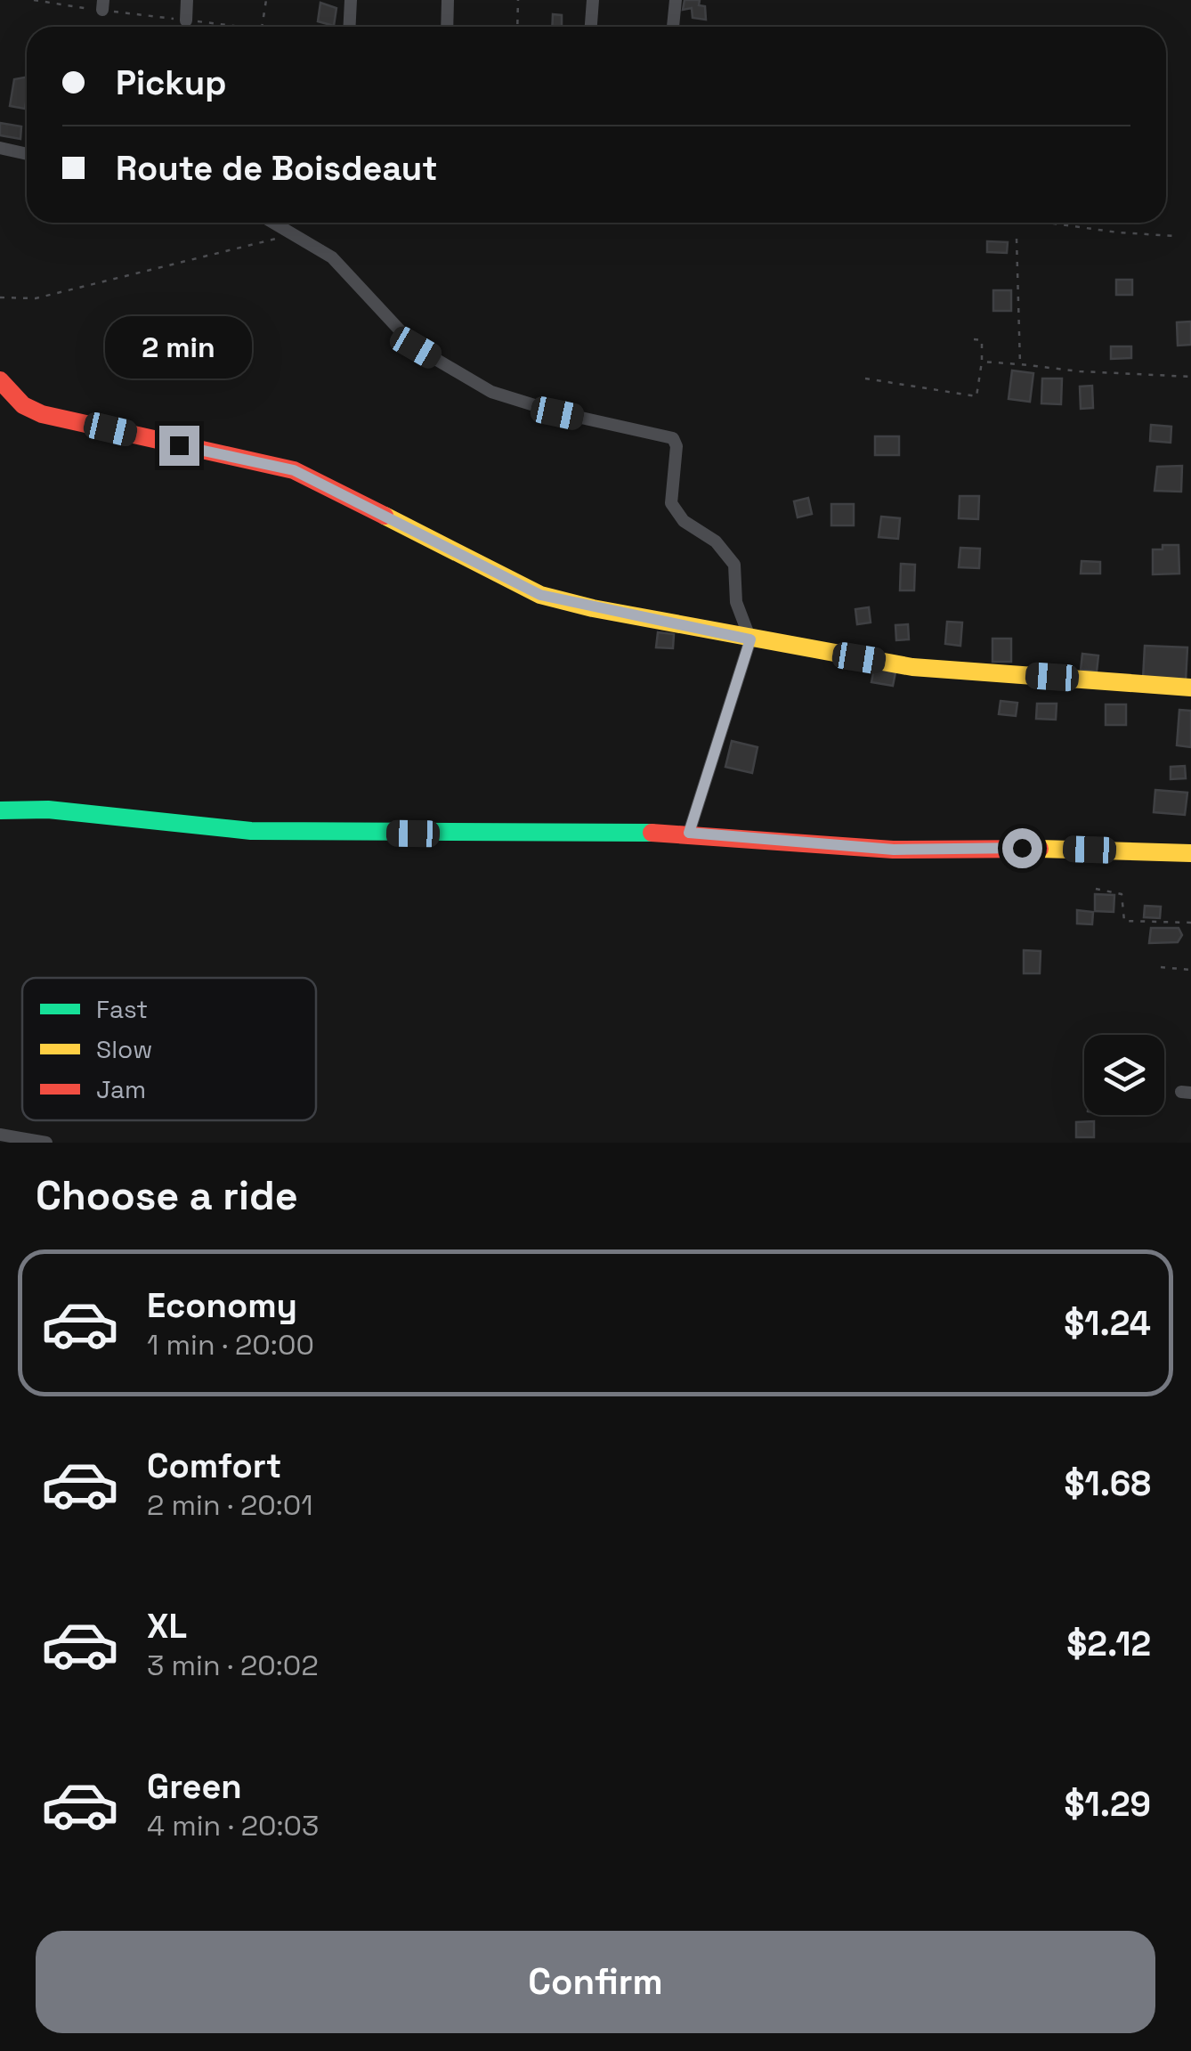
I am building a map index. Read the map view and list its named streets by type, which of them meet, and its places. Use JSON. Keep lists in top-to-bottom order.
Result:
{
  "legend": ["Fast", "Slow", "Jam"],
  "page": {
    "banner": ["Pickup", "Route de Boisdeaut"],
    "bubble": "2 min",
    "heading": "Choose a ride",
    "list": [
      {
        "name": "Economy",
        "note": "1 min · 20:00",
        "value": "$1.24"
      },
      {
        "name": "Comfort",
        "note": "2 min · 20:01",
        "value": "$1.68"
      },
      {
        "name": "XL",
        "note": "3 min · 20:02",
        "value": "$2.12"
      },
      {
        "name": "Green",
        "note": "4 min · 20:03",
        "value": "$1.29"
      }
    ],
    "buttons": "Confirm"
  }
}
